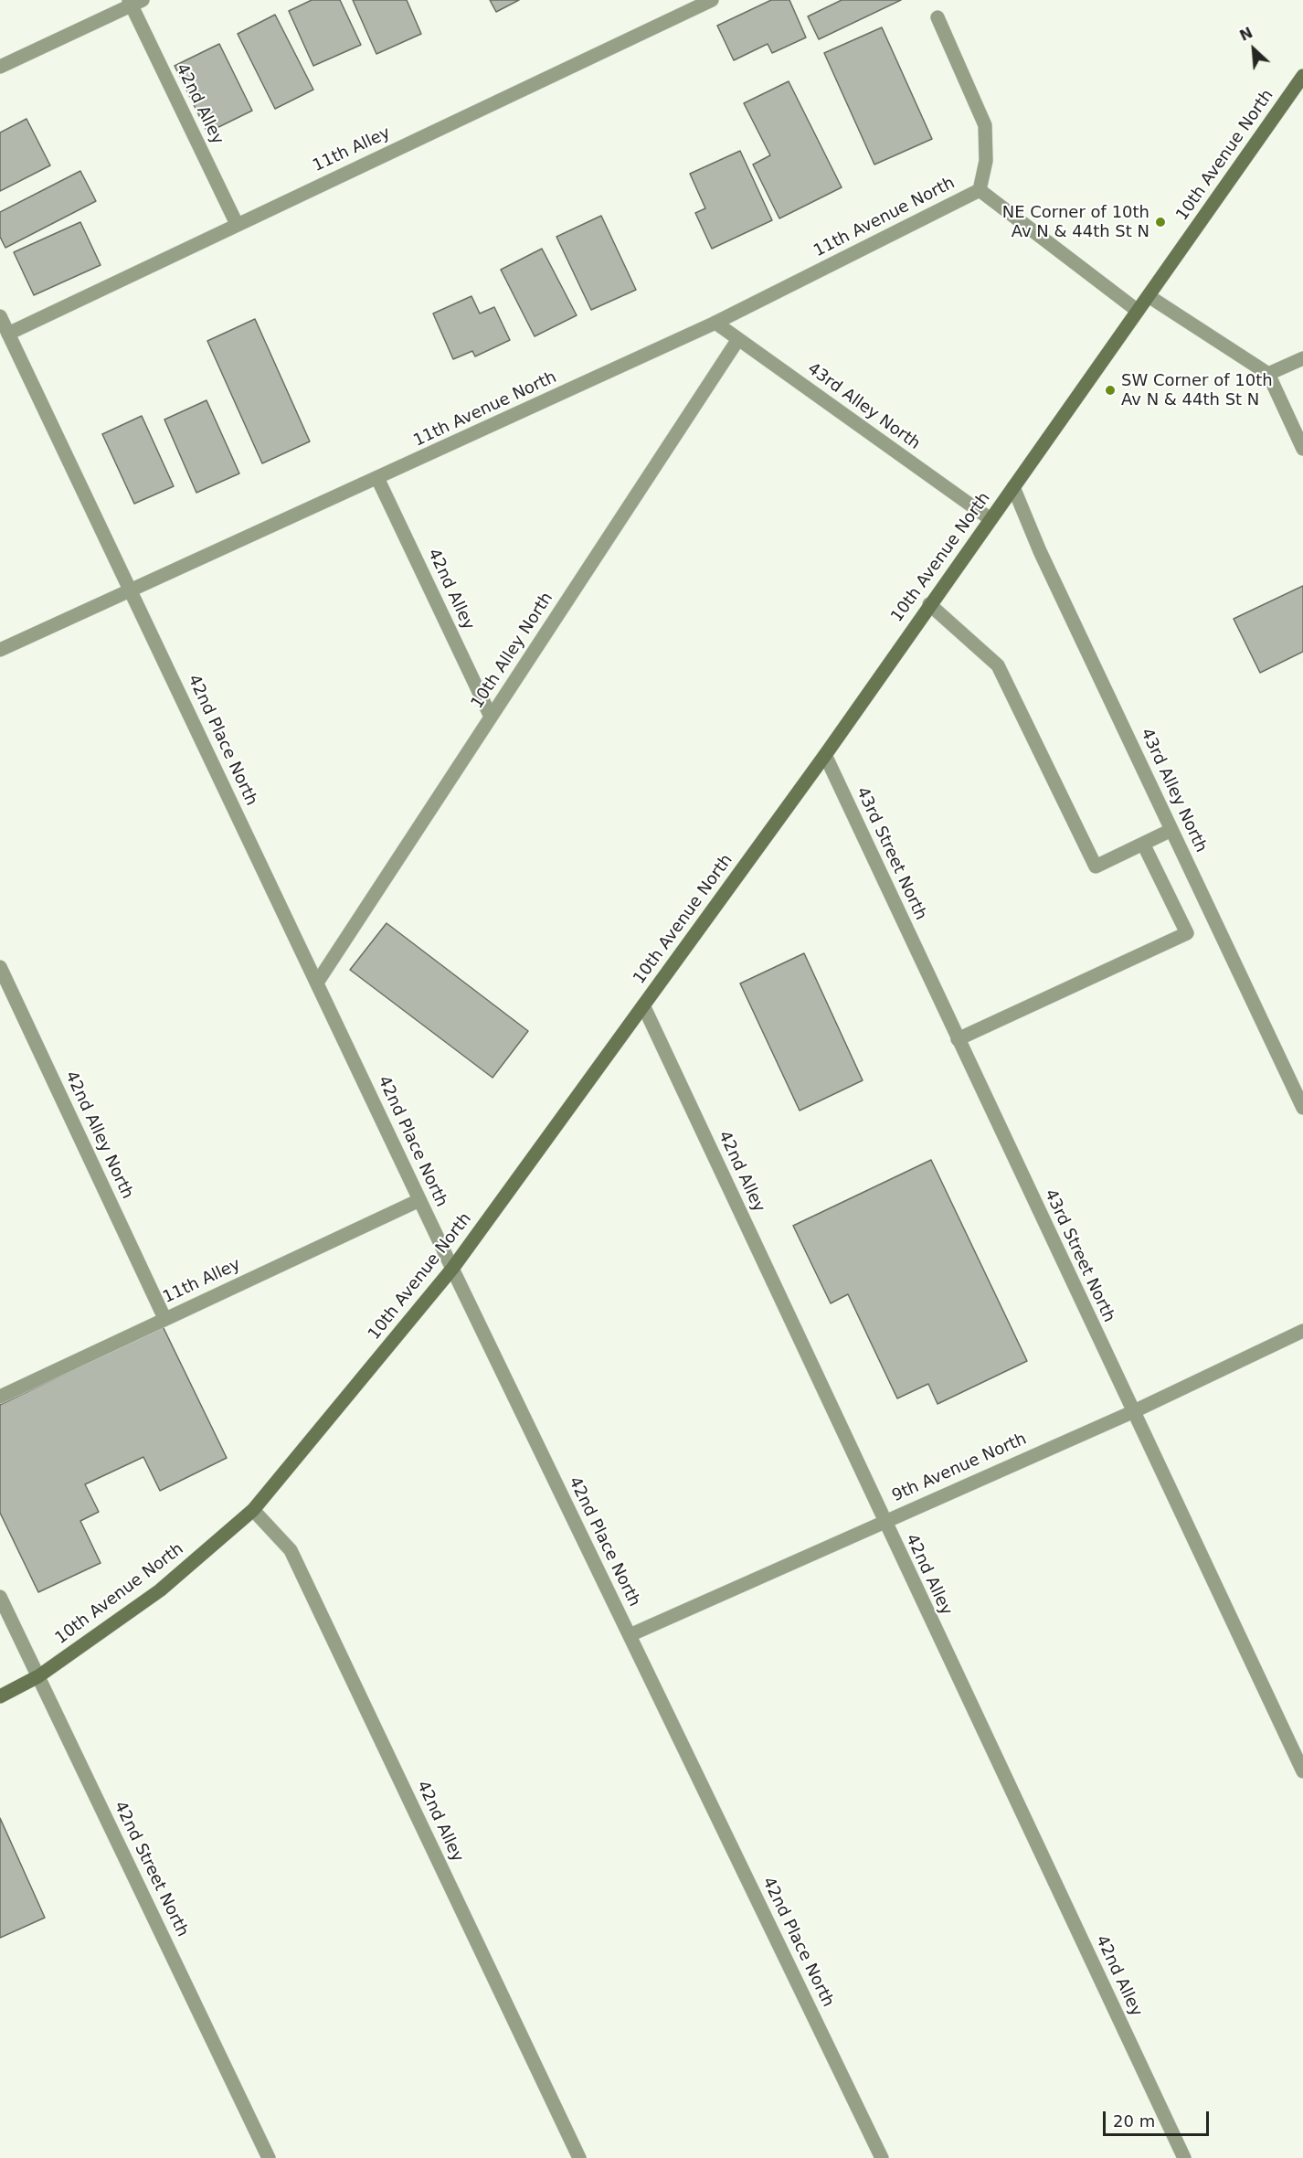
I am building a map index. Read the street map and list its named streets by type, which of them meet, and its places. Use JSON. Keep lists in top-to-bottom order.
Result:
{
  "streets": {
    "street": [
      "42nd Alley",
      "11th Alley",
      "10th Avenue North",
      "11th Avenue North",
      "43rd Alley North",
      "10th Alley North",
      "42nd Place North",
      "43rd Street North",
      "42nd Alley North",
      "9th Avenue North",
      "42nd Street North"
    ]
  },
  "crossings": [
    ["42nd Alley", "11th Alley"],
    ["42nd Alley", "10th Avenue North"],
    ["42nd Alley", "11th Avenue North"],
    ["42nd Alley", "10th Alley North"],
    ["42nd Alley", "9th Avenue North"],
    ["11th Alley", "42nd Place North"],
    ["11th Alley", "42nd Alley North"],
    ["10th Avenue North", "43rd Alley North"],
    ["10th Avenue North", "42nd Place North"],
    ["10th Avenue North", "43rd Street North"],
    ["10th Avenue North", "42nd Street North"],
    ["11th Avenue North", "43rd Alley North"],
    ["11th Avenue North", "42nd Place North"],
    ["43rd Alley North", "10th Alley North"],
    ["10th Alley North", "42nd Place North"],
    ["42nd Place North", "9th Avenue North"],
    ["43rd Street North", "9th Avenue North"]
  ],
  "places": ["NE Corner of 10th Av N & 44th St N", "SW Corner of 10th Av N & 44th St N"],
  "scale_bar": "20 m",
  "north": "top left"
}
